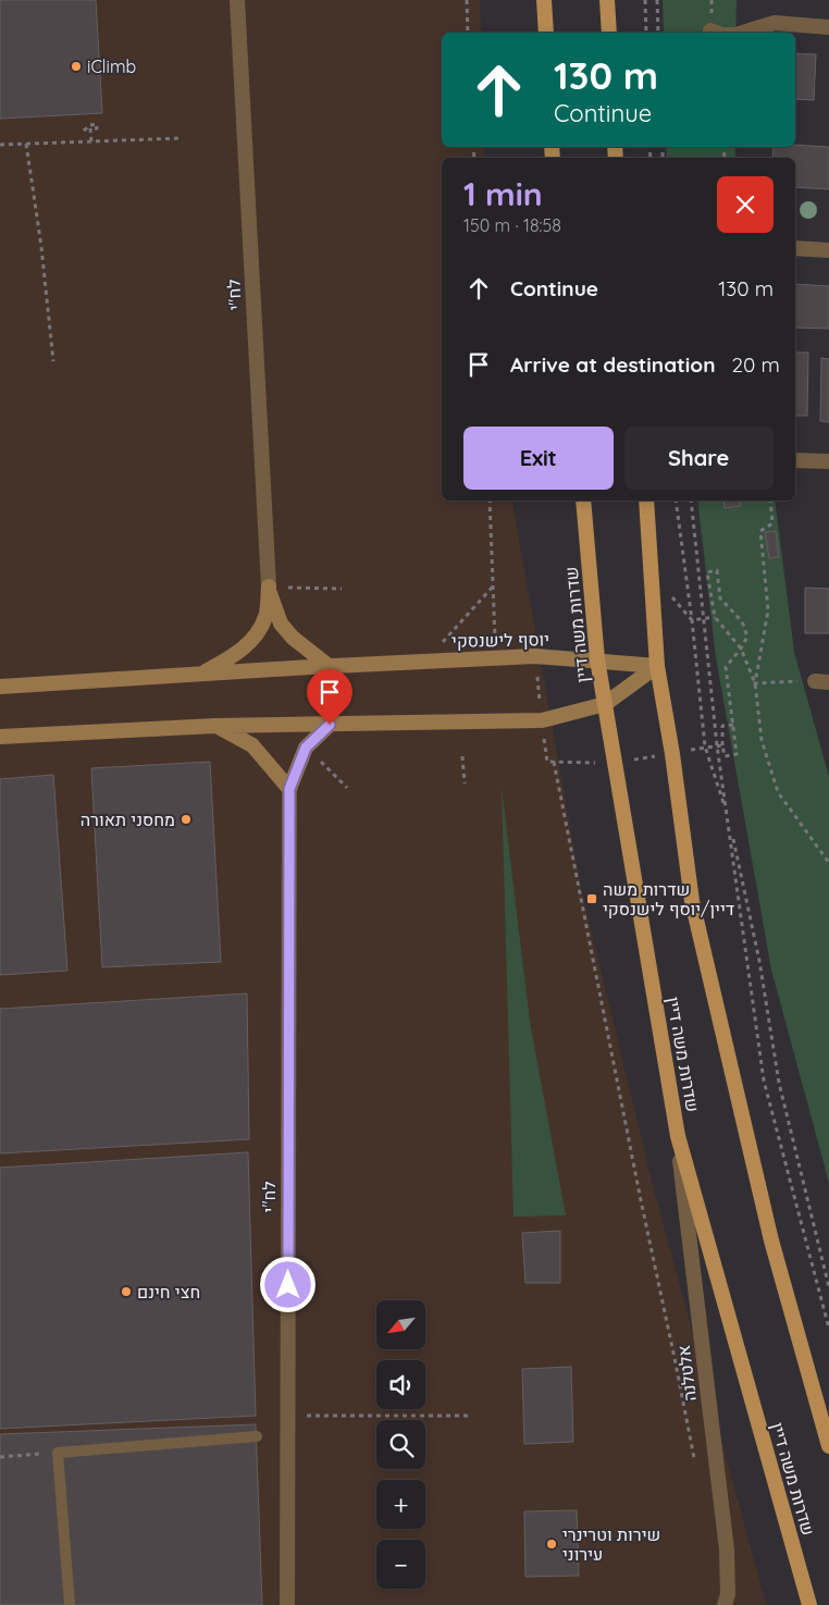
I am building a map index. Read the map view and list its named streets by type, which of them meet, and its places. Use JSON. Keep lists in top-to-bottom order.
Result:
{
  "streets": {
    "main road": ["שדרות משה דיין", "יוסף לישנסקי"],
    "street": ["לח\"י", "אלטלנה"]
  },
  "crossings": [
    ["שדרות משה דיין", "יוסף לישנסקי"],
    ["שדרות משה דיין", "אלטלנה"]
  ],
  "places": {
    "other": [
      "iClimb",
      "מחסני תאורה",
      "חצי חינם",
      "שירות וטרינרי עירוני"
    ],
    "transit": ["שדרות משה דיין/יוסף לישנסקי"]
  },
  "north": "bottom left",
  "page": {
    "turn": ["130 m", "Continue"],
    "heading": ["1 min", "150 m · 18:58"],
    "list": [
      {
        "name": "Continue",
        "value": "130 m"
      },
      {
        "name": "Arrive at destination",
        "value": "20 m"
      }
    ],
    "buttons": ["Exit", "Share"],
    "map_buttons": ["+", "−"]
  }
}
